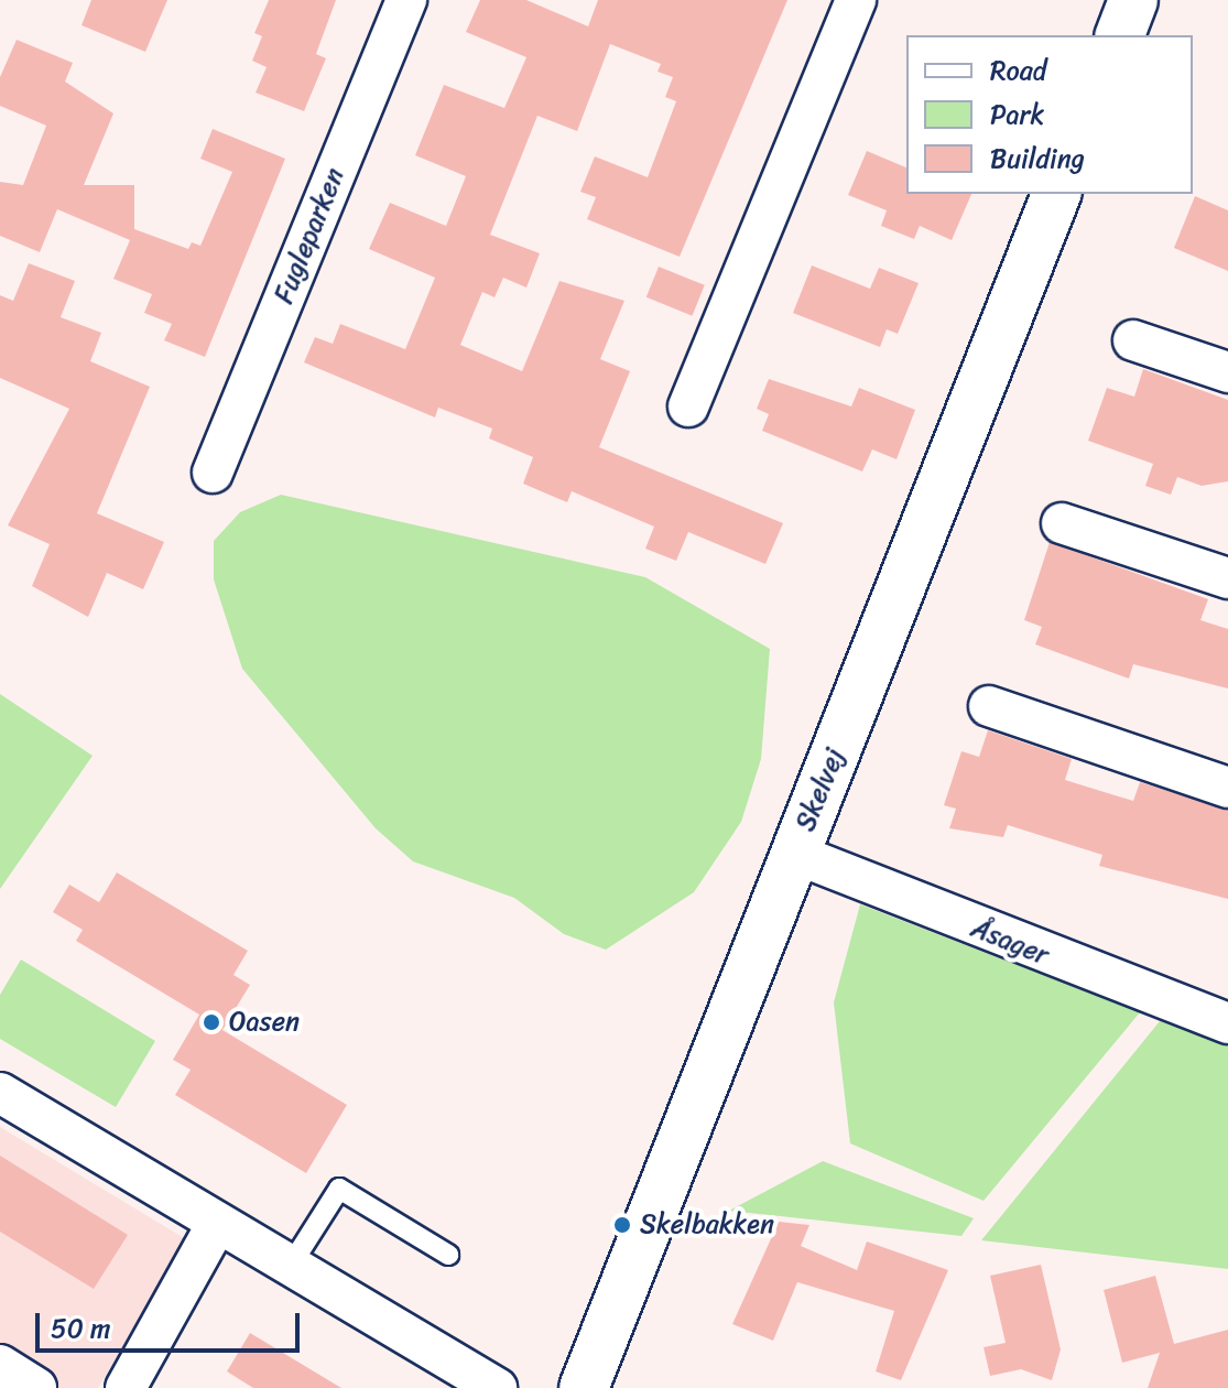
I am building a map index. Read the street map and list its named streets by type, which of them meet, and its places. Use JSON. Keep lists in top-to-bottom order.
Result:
{
  "streets": {
    "street": ["Fugleparken", "Skelvej", "Åsager"]
  },
  "crossings": [
    ["Skelvej", "Åsager"]
  ],
  "places": ["Oasen", "Skelbakken"],
  "legend": ["Road", "Park", "Building"],
  "scale_bar": "50 m"
}
